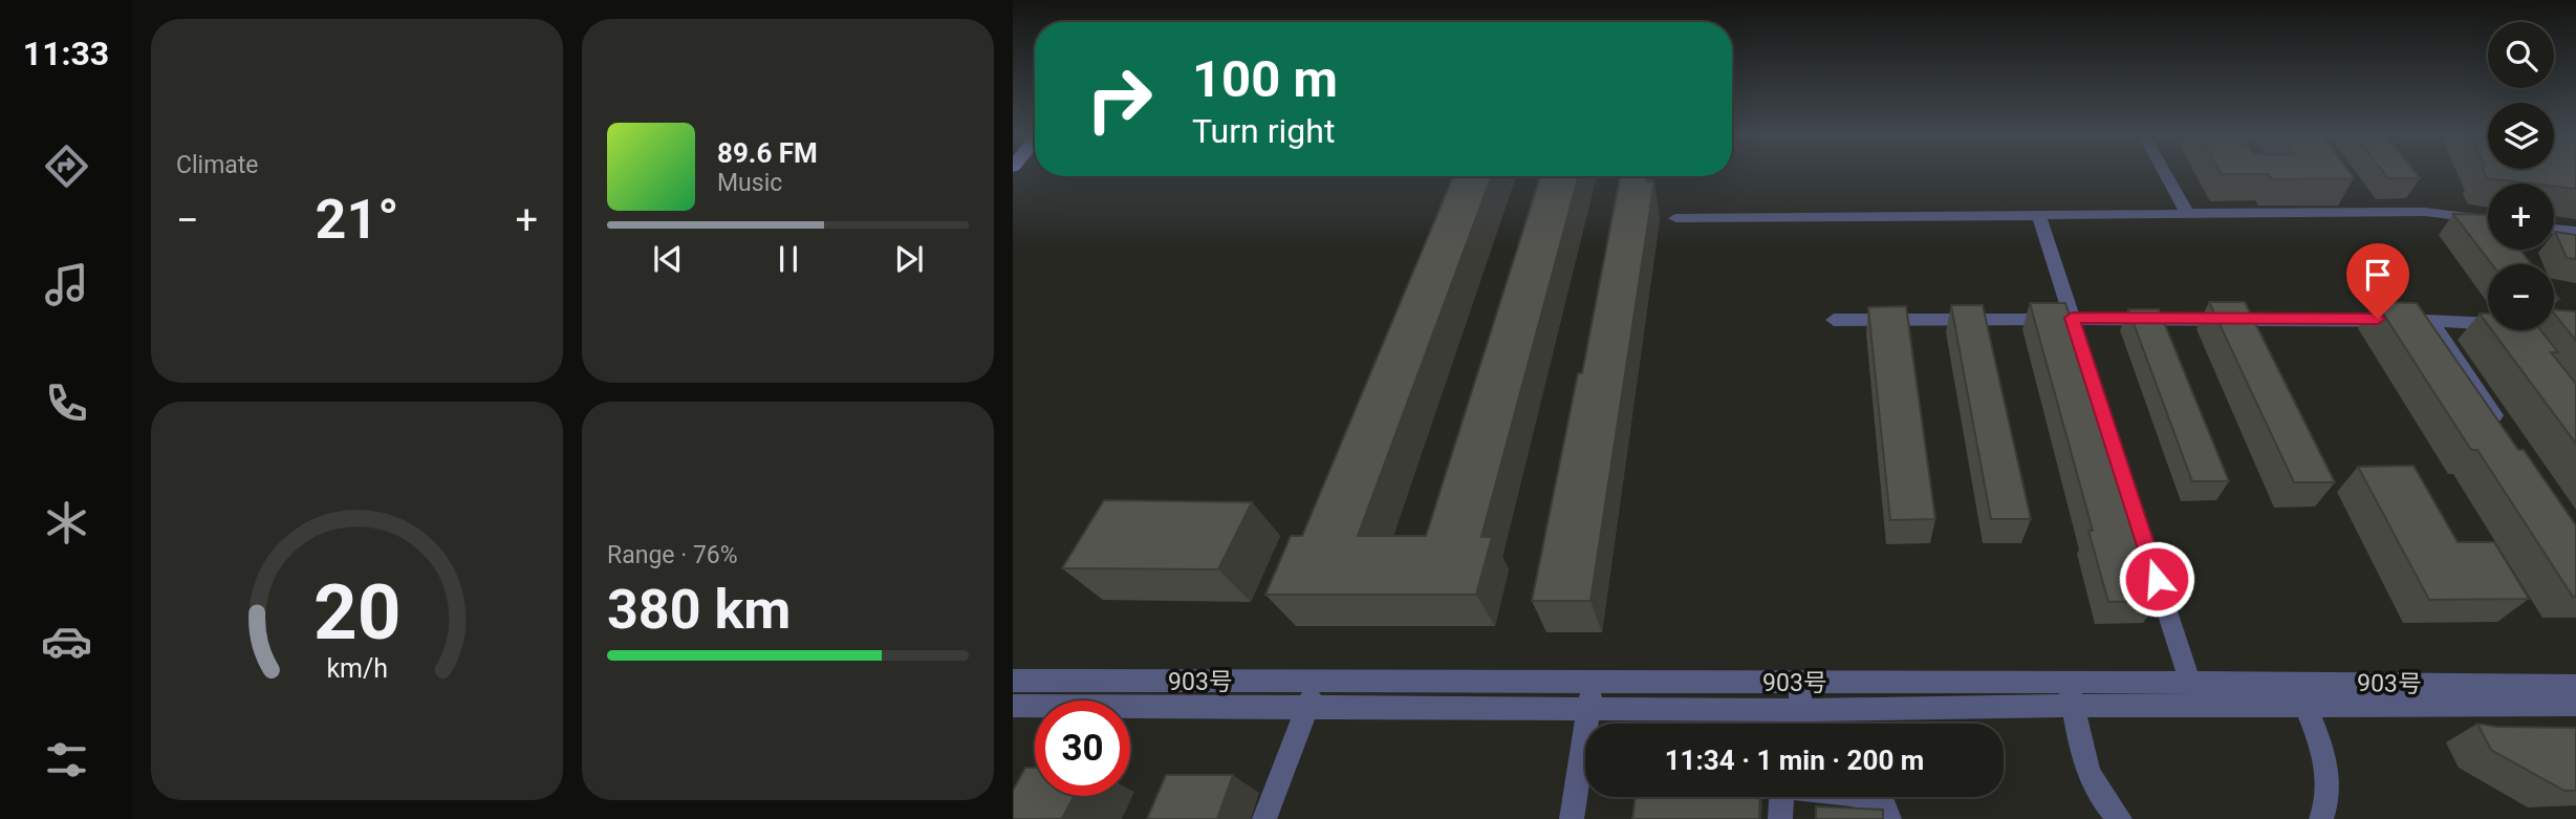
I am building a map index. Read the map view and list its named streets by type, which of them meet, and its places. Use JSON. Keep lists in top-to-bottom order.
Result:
{
  "streets": {
    "street": ["903号"]
  },
  "page": {
    "tabs": "11:33",
    "tile": [
      "Climate",
      ["Range · 76%", "380 km"]
    ],
    "map_buttons": ["+", "−"],
    "turn": ["100 m", "Turn right"],
    "song": ["89.6 FM", "Music"],
    "heat": ["−", "21°", "+"],
    "limit": "30",
    "trip": "11:34 · 1 min · 200 m",
    "gauge": ["20", "km/h"]
  }
}
